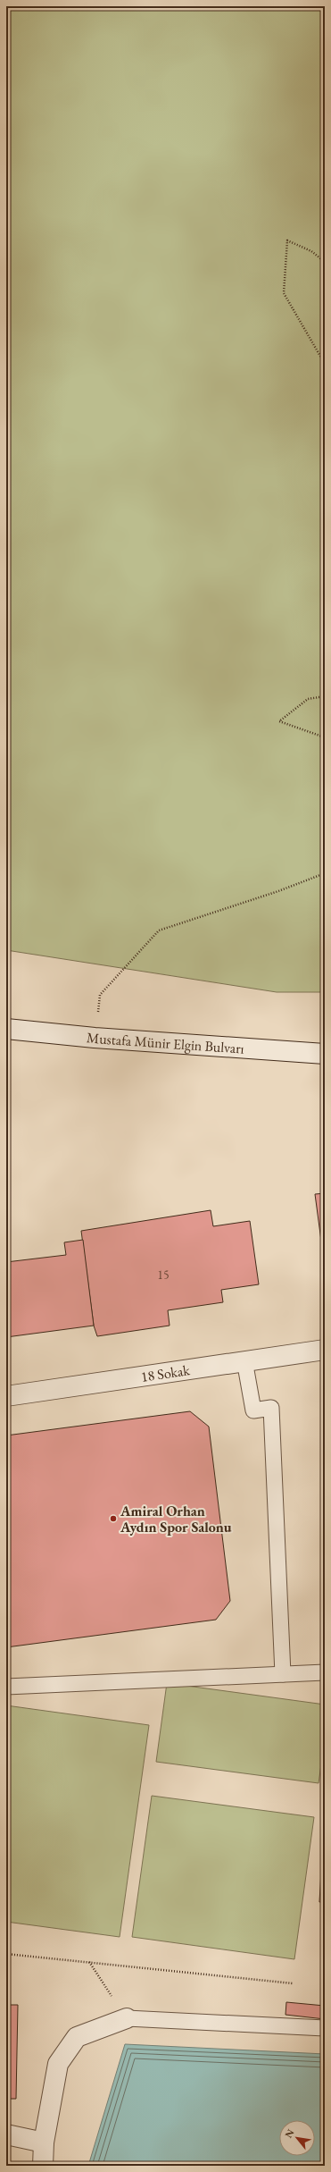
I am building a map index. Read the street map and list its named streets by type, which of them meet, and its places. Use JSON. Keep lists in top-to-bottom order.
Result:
{
  "streets": {
    "street": ["Mustafa Münir Elgin Bulvarı", "18 Sokak"]
  },
  "places": ["Amiral Orhan Aydın Spor Salonu"],
  "house_numbers": ["15"],
  "north": "top left"
}
